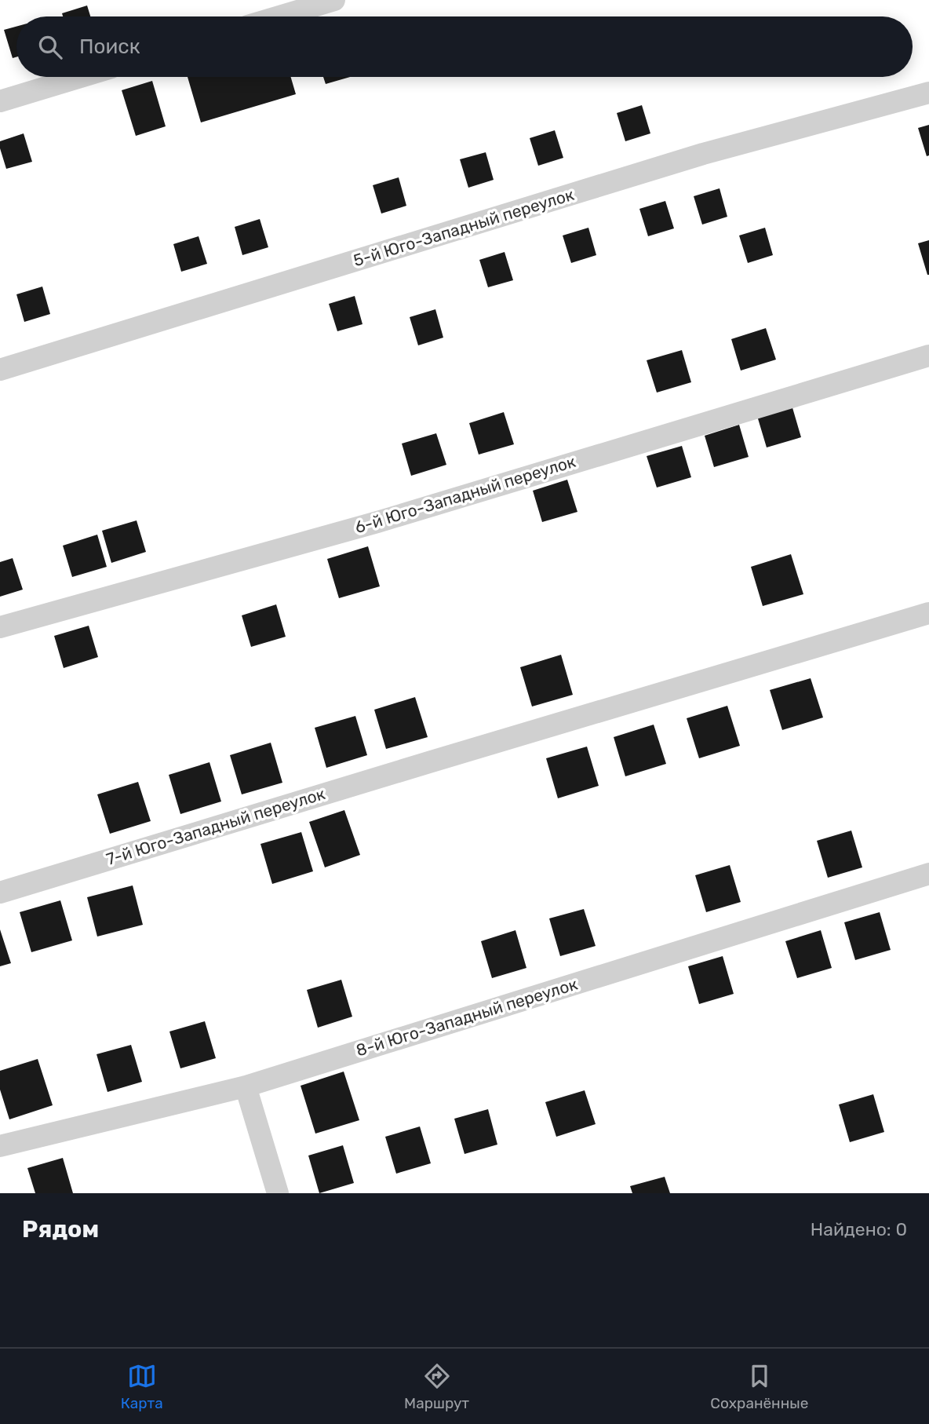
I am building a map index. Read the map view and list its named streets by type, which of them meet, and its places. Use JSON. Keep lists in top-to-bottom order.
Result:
{
  "streets": {
    "street": [
      "5-й Юго-Западный переулок",
      "6-й Юго-Западный переулок",
      "7-й Юго-Западный переулок",
      "8-й Юго-Западный переулок"
    ]
  },
  "page": {
    "search": "Поиск",
    "heading": ["Рядом", "Найдено: 0"],
    "nav": ["Карта", "Маршрут", "Сохранённые"]
  }
}
